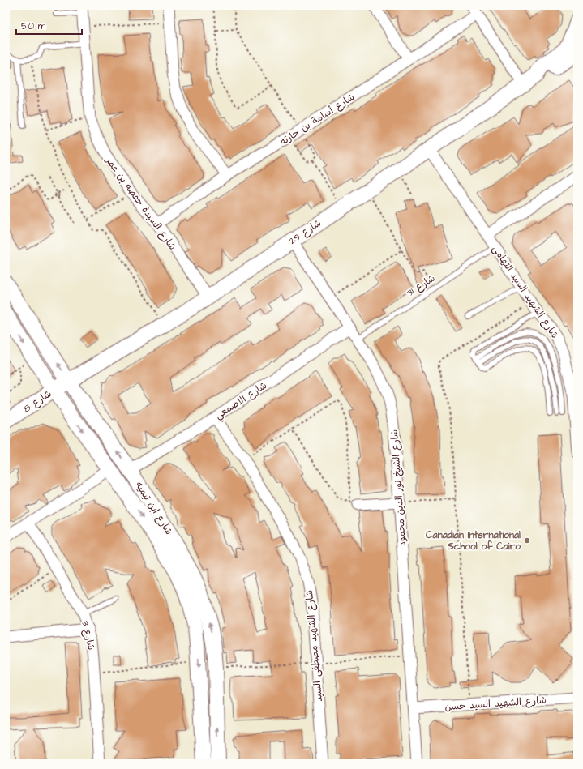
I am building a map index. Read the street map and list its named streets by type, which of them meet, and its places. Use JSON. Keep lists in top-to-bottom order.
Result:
{
  "streets": {
    "street": [
      "شارع أسامة بن حارثه",
      "شارع السيدة حفصه بن عمر",
      "شارع 29",
      "شارع الشهيد السيد التهامى",
      "شارع الاصمعي",
      "شارع 8",
      "شارع الشيخ نور الدين محمود",
      "شارع ابن تيميه",
      "شارع 3",
      "شارع الشهيد مصطفى السيد",
      "شارع الشهيد السيد حسن"
    ],
    "lane": ["شارع 31"]
  },
  "crossings": [
    ["شارع أسامة بن حارثه", "شارع السيدة حفصه بن عمر"],
    ["شارع السيدة حفصه بن عمر", "شارع 29"],
    ["شارع 29", "شارع الشهيد السيد التهامى"],
    ["شارع 29", "شارع 8"],
    ["شارع 29", "شارع الشيخ نور الدين محمود"],
    ["شارع 29", "شارع ابن تيميه"],
    ["شارع 31", "شارع الشهيد السيد التهامى"],
    ["شارع 31", "شارع الشيخ نور الدين محمود"],
    ["شارع الاصمعي", "شارع الشيخ نور الدين محمود"],
    ["شارع الاصمعي", "شارع ابن تيميه"],
    ["شارع الاصمعي", "شارع الشهيد مصطفى السيد"],
    ["شارع 8", "شارع ابن تيميه"],
    ["شارع الشيخ نور الدين محمود", "شارع الشهيد السيد حسن"]
  ],
  "places": ["Canadian International School of Cairo"],
  "scale_bar": "50 m"
}
